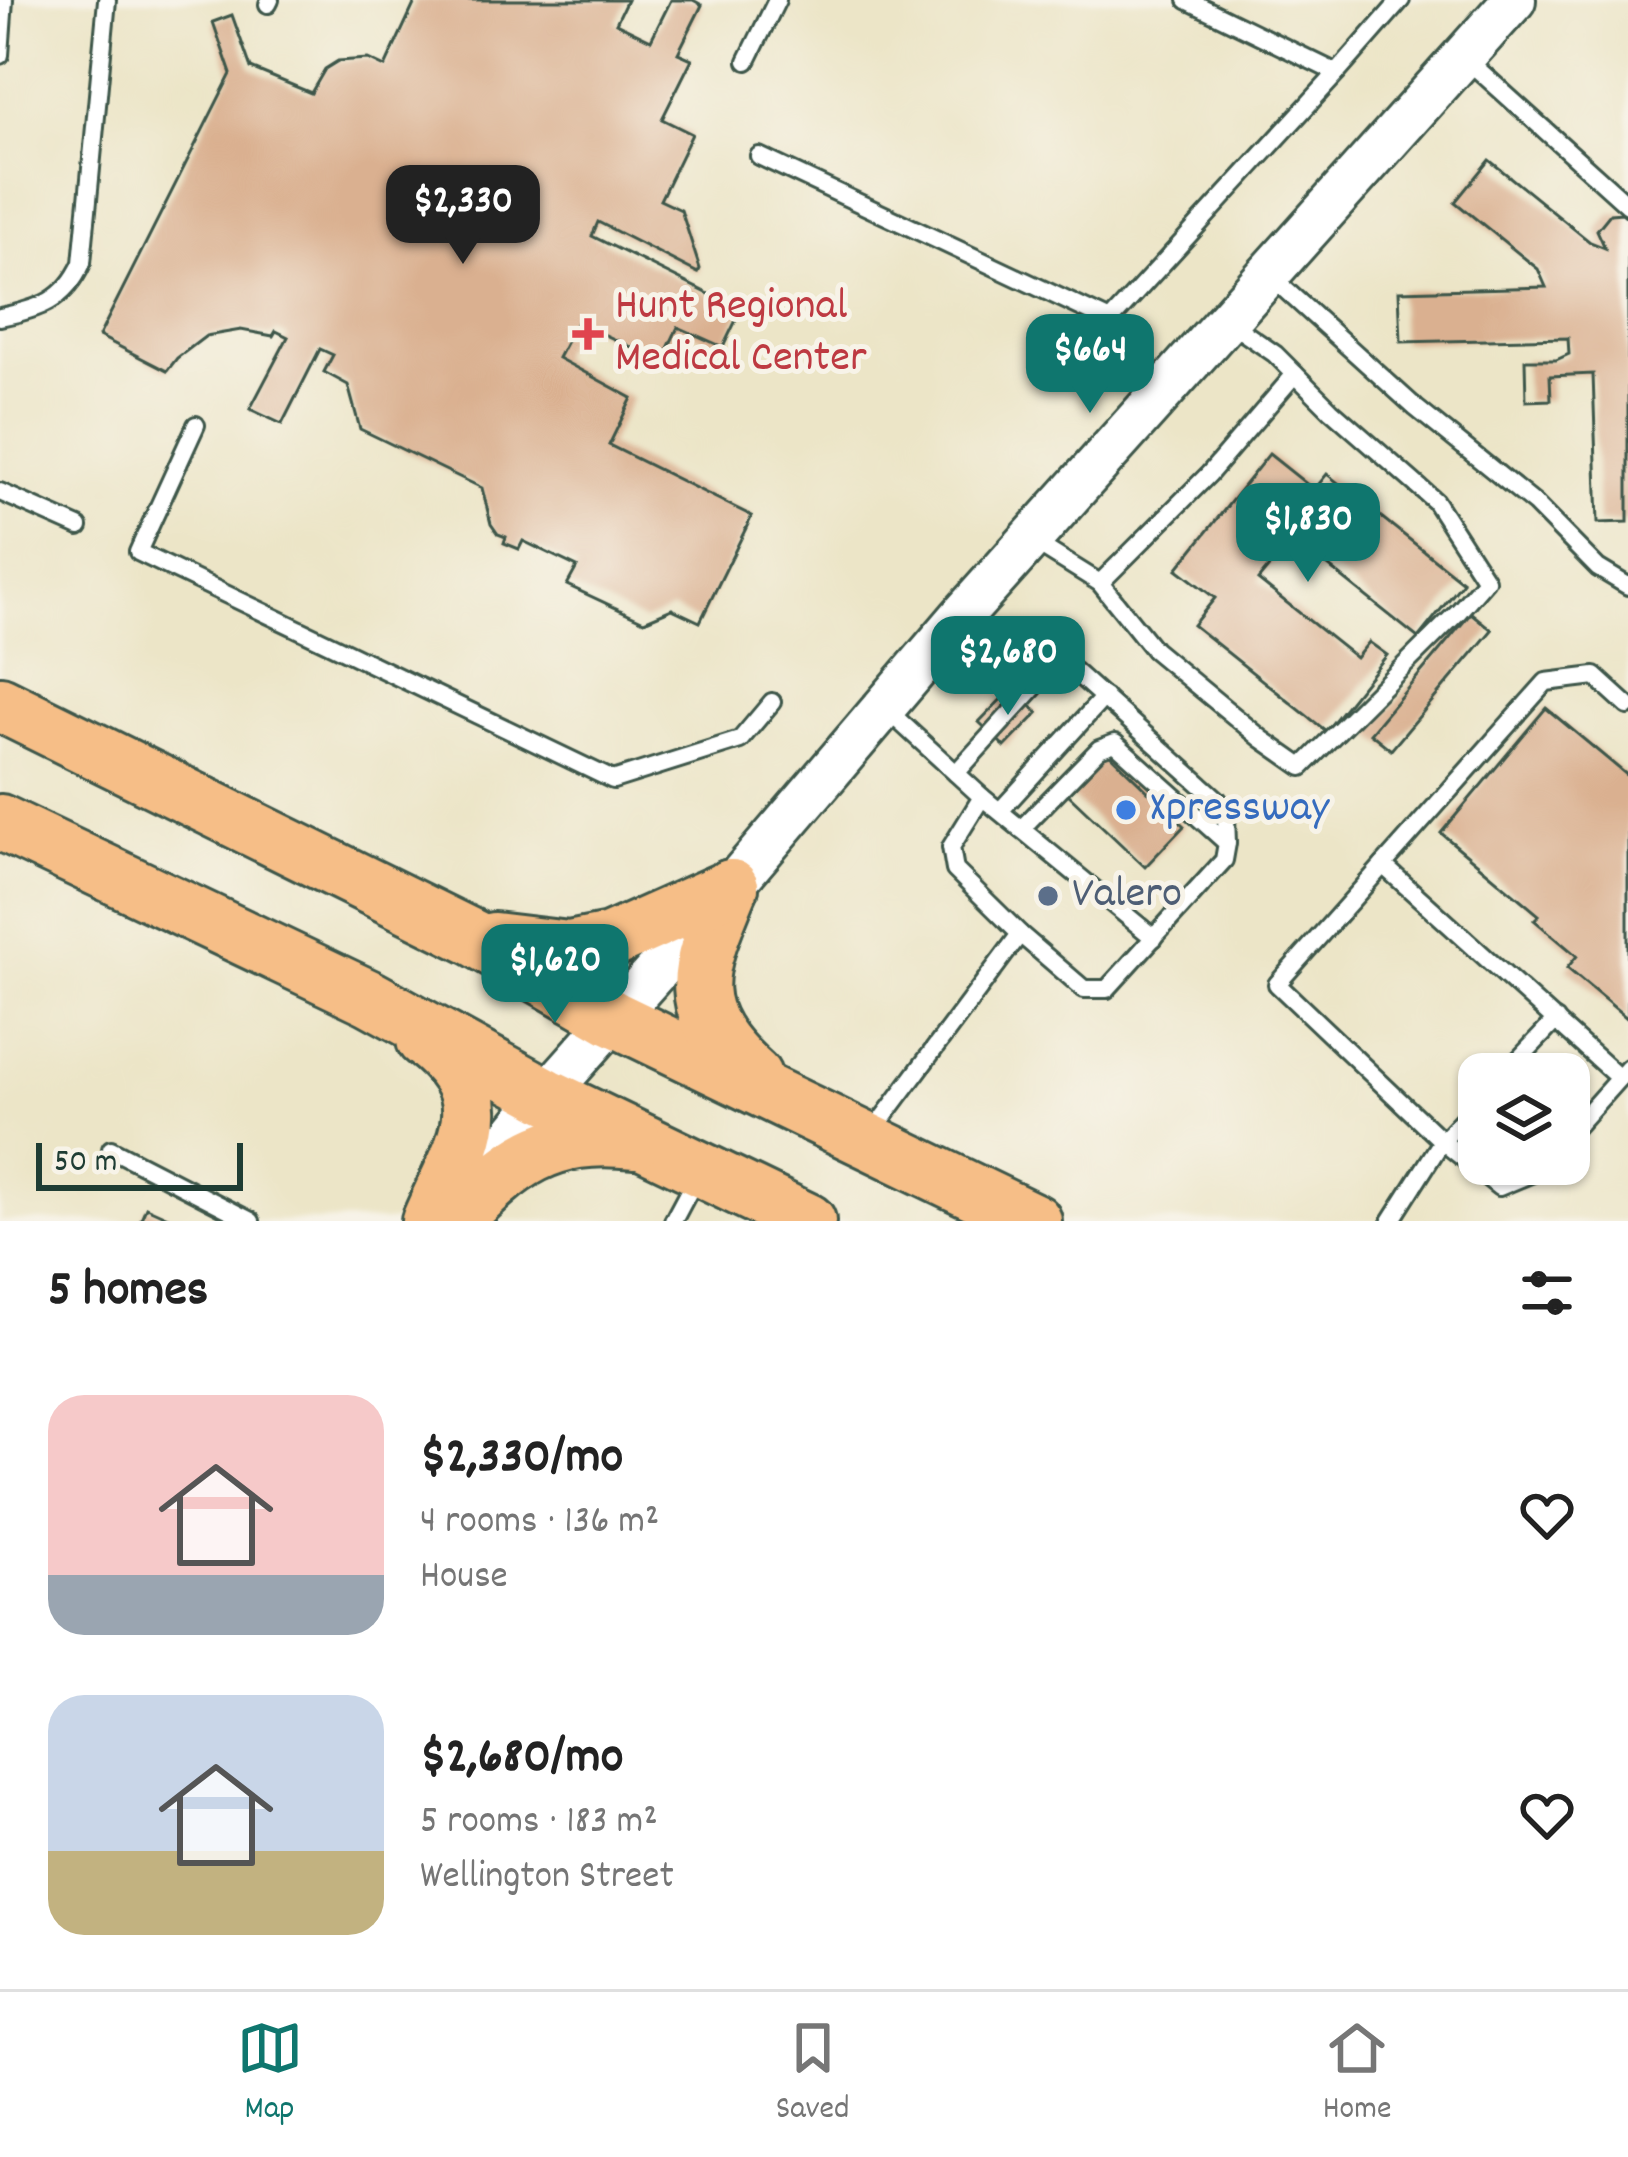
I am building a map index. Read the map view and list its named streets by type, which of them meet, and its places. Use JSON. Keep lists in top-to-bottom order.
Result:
{
  "places": {
    "health": ["Hunt Regional Medical Center"],
    "other": ["Xpressway", "Valero"]
  },
  "scale_bar": "50 m",
  "page": {
    "price": [
      "$2,330",
      "$664",
      "$1,830",
      "$2,680",
      "$1,620"
    ],
    "scale": "50 m",
    "heading": "5 homes",
    "list": [
      {
        "name": "$2,330/mo",
        "note": "4 rooms · 136 m² · House"
      },
      {
        "name": "$2,680/mo",
        "note": "5 rooms · 183 m² · Wellington Street"
      }
    ],
    "tabs": ["Map", "Saved", "Home"]
  }
}
